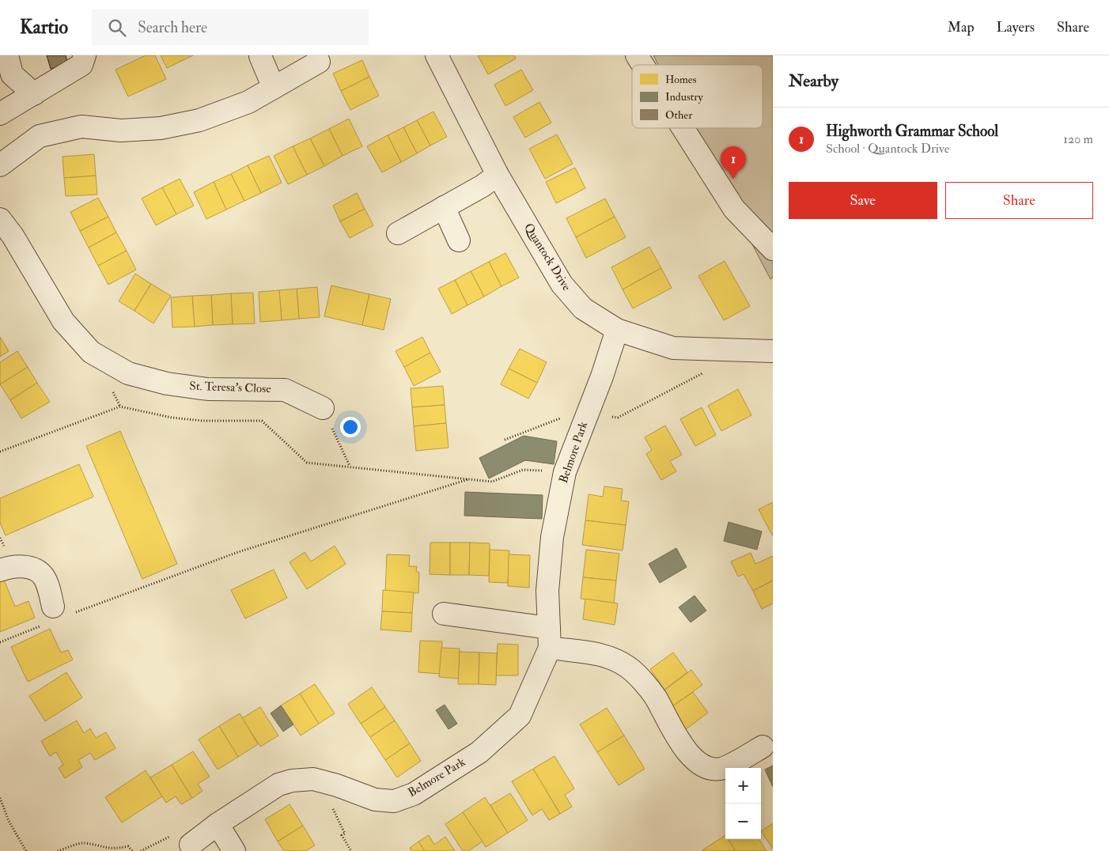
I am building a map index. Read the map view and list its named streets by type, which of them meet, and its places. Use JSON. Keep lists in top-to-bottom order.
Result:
{
  "streets": {
    "street": ["Quantock Drive", "St. Teresa's Close", "Belmore Park"]
  },
  "crossings": [
    ["Quantock Drive", "Belmore Park"]
  ],
  "legend": ["Homes", "Industry", "Other"],
  "page": {
    "header": "Kartio",
    "search": "Search here",
    "nav": ["Map", "Layers", "Share"],
    "heading": "Nearby",
    "list": [
      {
        "mark": "1",
        "name": "Highworth Grammar School",
        "note": "School · Quantock Drive",
        "value": "120 m"
      }
    ],
    "pins": "1",
    "buttons": ["Save", "Share"],
    "map_buttons": ["+", "−"]
  }
}
